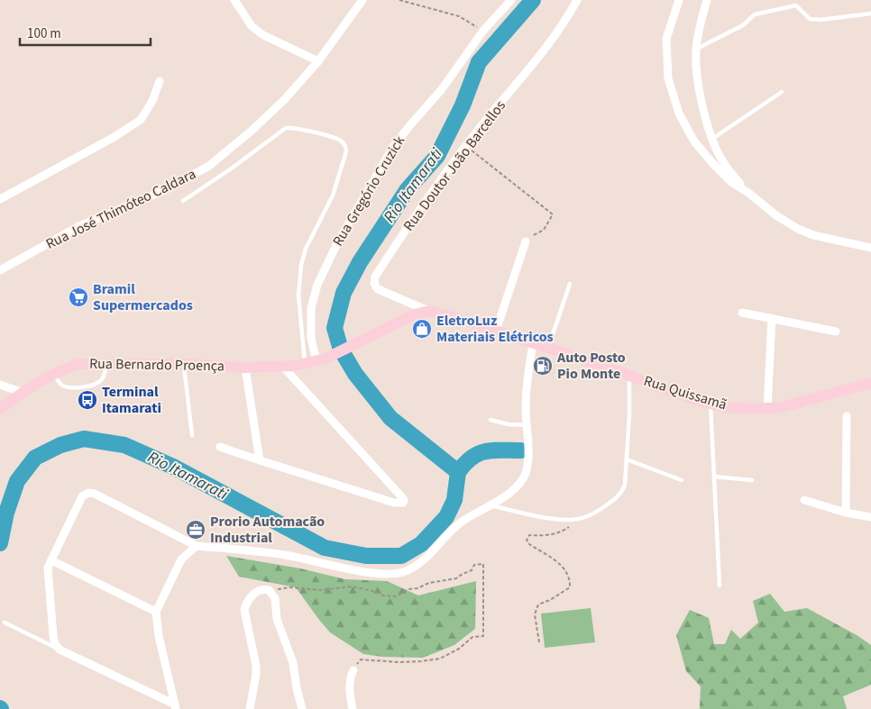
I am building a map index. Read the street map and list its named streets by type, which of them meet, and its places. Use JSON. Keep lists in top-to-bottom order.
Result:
{
  "streets": {
    "street": [
      "Rua Doutor João Barcellos",
      "Rua Gregório Cruzick",
      "Rua José Thimóteo Caldara",
      "Rua Bernardo Proença",
      "Rua Quissamã"
    ]
  },
  "crossings": [
    ["Rua Doutor João Barcellos", "Rua Bernardo Proença"],
    ["Rua Doutor João Barcellos", "Rua Quissamã"],
    ["Rua Gregório Cruzick", "Rua Bernardo Proença"],
    ["Rua Bernardo Proença", "Rua Quissamã"]
  ],
  "water": ["Rio Itamarati"],
  "places": {
    "supermarket": ["Bramil Supermercados"],
    "shop": ["EletroLuz Materiais Elétricos"],
    "fuel station": ["Auto Posto Pio Monte"],
    "bus stop": ["Terminal Itamarati"],
    "office": ["Prorio Automacão Industrial"]
  },
  "scale_bar": "100 m"
}
